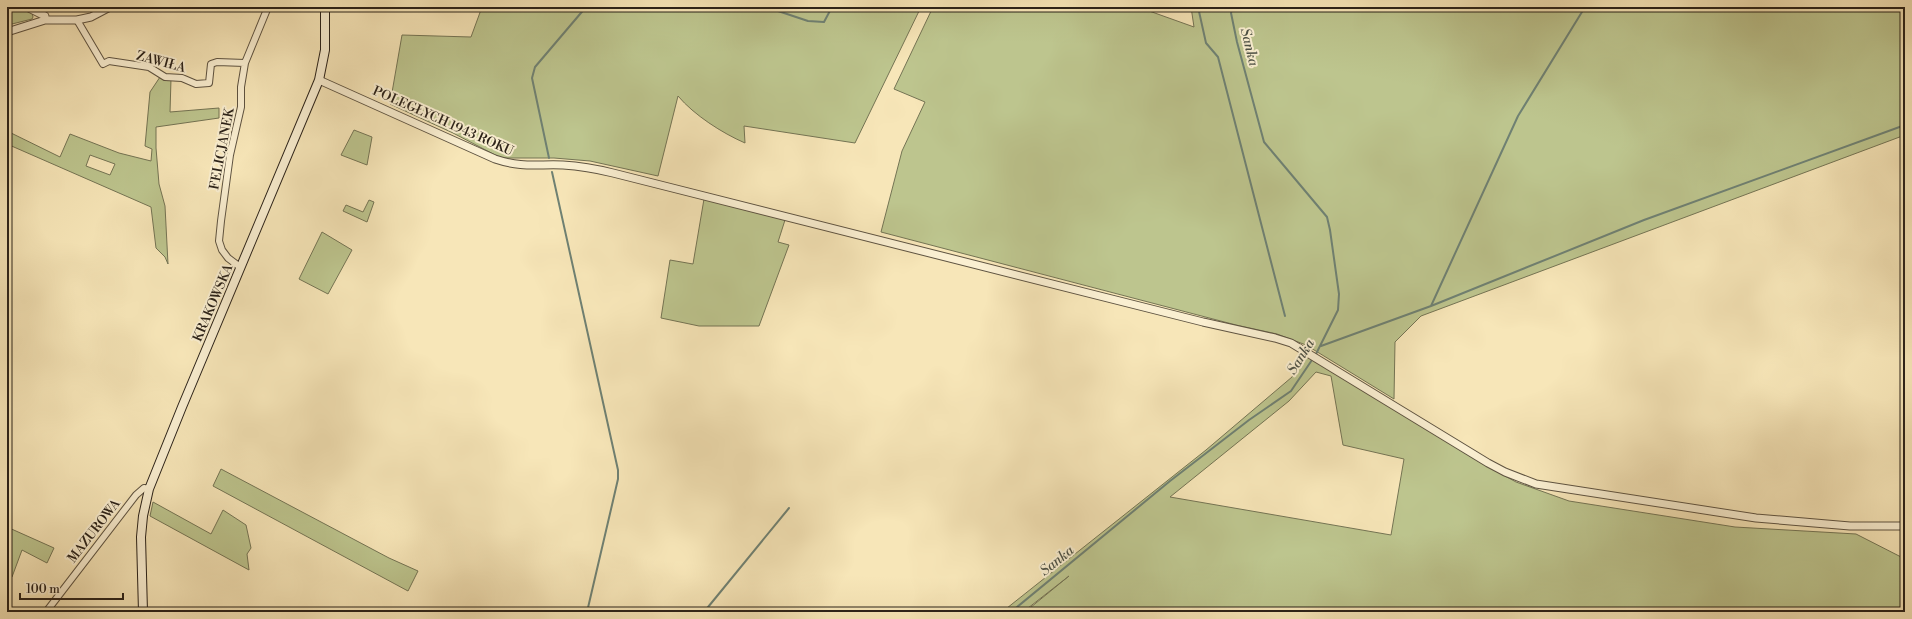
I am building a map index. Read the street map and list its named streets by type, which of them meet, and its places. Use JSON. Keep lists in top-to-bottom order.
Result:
{
  "streets": {
    "main road": ["KRAKOWSKA"],
    "street": [
      "ZAWIŁA",
      "POLEGŁYCH 1943 ROKU",
      "FELICJANEK",
      "MAZUROWA"
    ]
  },
  "crossings": [
    ["ZAWIŁA", "FELICJANEK"],
    ["POLEGŁYCH 1943 ROKU", "KRAKOWSKA"],
    ["FELICJANEK", "KRAKOWSKA"],
    ["KRAKOWSKA", "MAZUROWA"]
  ],
  "water": ["Sanka"],
  "scale_bar": "100 m"
}
